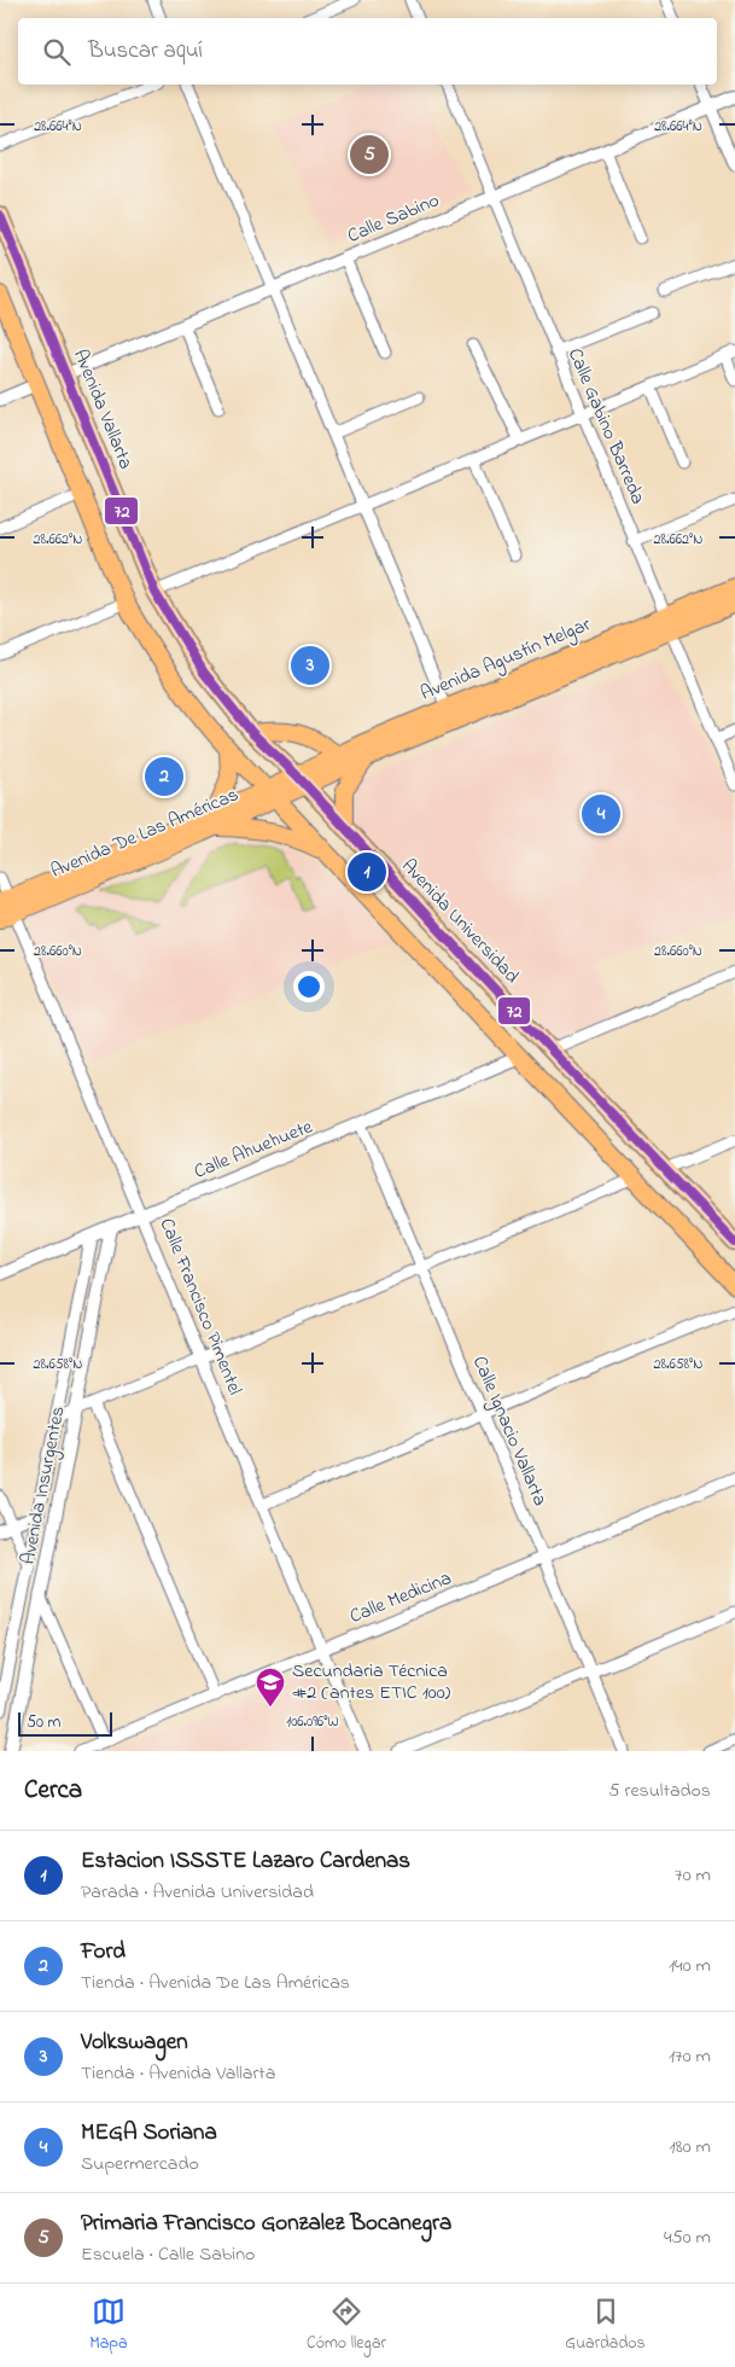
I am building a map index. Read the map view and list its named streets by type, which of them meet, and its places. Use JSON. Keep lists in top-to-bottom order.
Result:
{
  "streets": {
    "main road": [
      "Avenida Vallarta",
      "Avenida Agustín Melgar",
      "Avenida De Las Américas",
      "Avenida Universidad"
    ],
    "street": [
      "Calle Sabino",
      "Calle Gabino Barreda",
      "Calle Ahuehuete",
      "Calle Francisco Pimentel",
      "Calle Ignacio Vallarta",
      "Avenida Insurgentes",
      "Calle Medicina"
    ]
  },
  "crossings": [
    ["Calle Sabino", "Avenida Vallarta"],
    ["Calle Sabino", "Calle Gabino Barreda"],
    ["Avenida Vallarta", "Avenida Agustín Melgar"],
    ["Avenida Vallarta", "Avenida De Las Américas"],
    ["Avenida Vallarta", "Avenida Universidad"],
    ["Calle Gabino Barreda", "Avenida Agustín Melgar"],
    ["Avenida Agustín Melgar", "Avenida De Las Américas"],
    ["Avenida Agustín Melgar", "Avenida Universidad"],
    ["Avenida De Las Américas", "Avenida Universidad"],
    ["Avenida De Las Américas", "Calle Francisco Pimentel"],
    ["Calle Ahuehuete", "Calle Francisco Pimentel"],
    ["Calle Ahuehuete", "Calle Ignacio Vallarta"],
    ["Calle Ahuehuete", "Avenida Insurgentes"],
    ["Calle Francisco Pimentel", "Calle Medicina"],
    ["Calle Ignacio Vallarta", "Calle Medicina"]
  ],
  "places": {
    "school or university": ["Secundaria Técnica #2 (antes ETIC 100)"]
  },
  "lines": ["transit line 72"],
  "scale_bar": "50 m",
  "page": {
    "search": "Buscar aquí",
    "pins": [
      "5",
      "3",
      "2",
      "4",
      "1"
    ],
    "scale": "50 m",
    "heading": ["Cerca", "5 resultados"],
    "list": [
      {
        "mark": "1",
        "name": "Estacion ISSSTE Lazaro Cardenas",
        "note": "Parada · Avenida Universidad",
        "value": "70 m"
      },
      {
        "mark": "2",
        "name": "Ford",
        "note": "Tienda · Avenida De Las Américas",
        "value": "140 m"
      },
      {
        "mark": "3",
        "name": "Volkswagen",
        "note": "Tienda · Avenida Vallarta",
        "value": "170 m"
      },
      {
        "mark": "4",
        "name": "MEGA Soriana",
        "note": "Supermercado",
        "value": "180 m"
      },
      {
        "mark": "5",
        "name": "Primaria Francisco Gonzalez Bocanegra",
        "note": "Escuela · Calle Sabino",
        "value": "450 m"
      }
    ],
    "nav": ["Mapa", "Cómo llegar", "Guardados"]
  },
  "coordinates": [
    "28.664°N",
    "28.662°N",
    "28.660°N",
    "28.658°N",
    "106.096°W"
  ]
}
